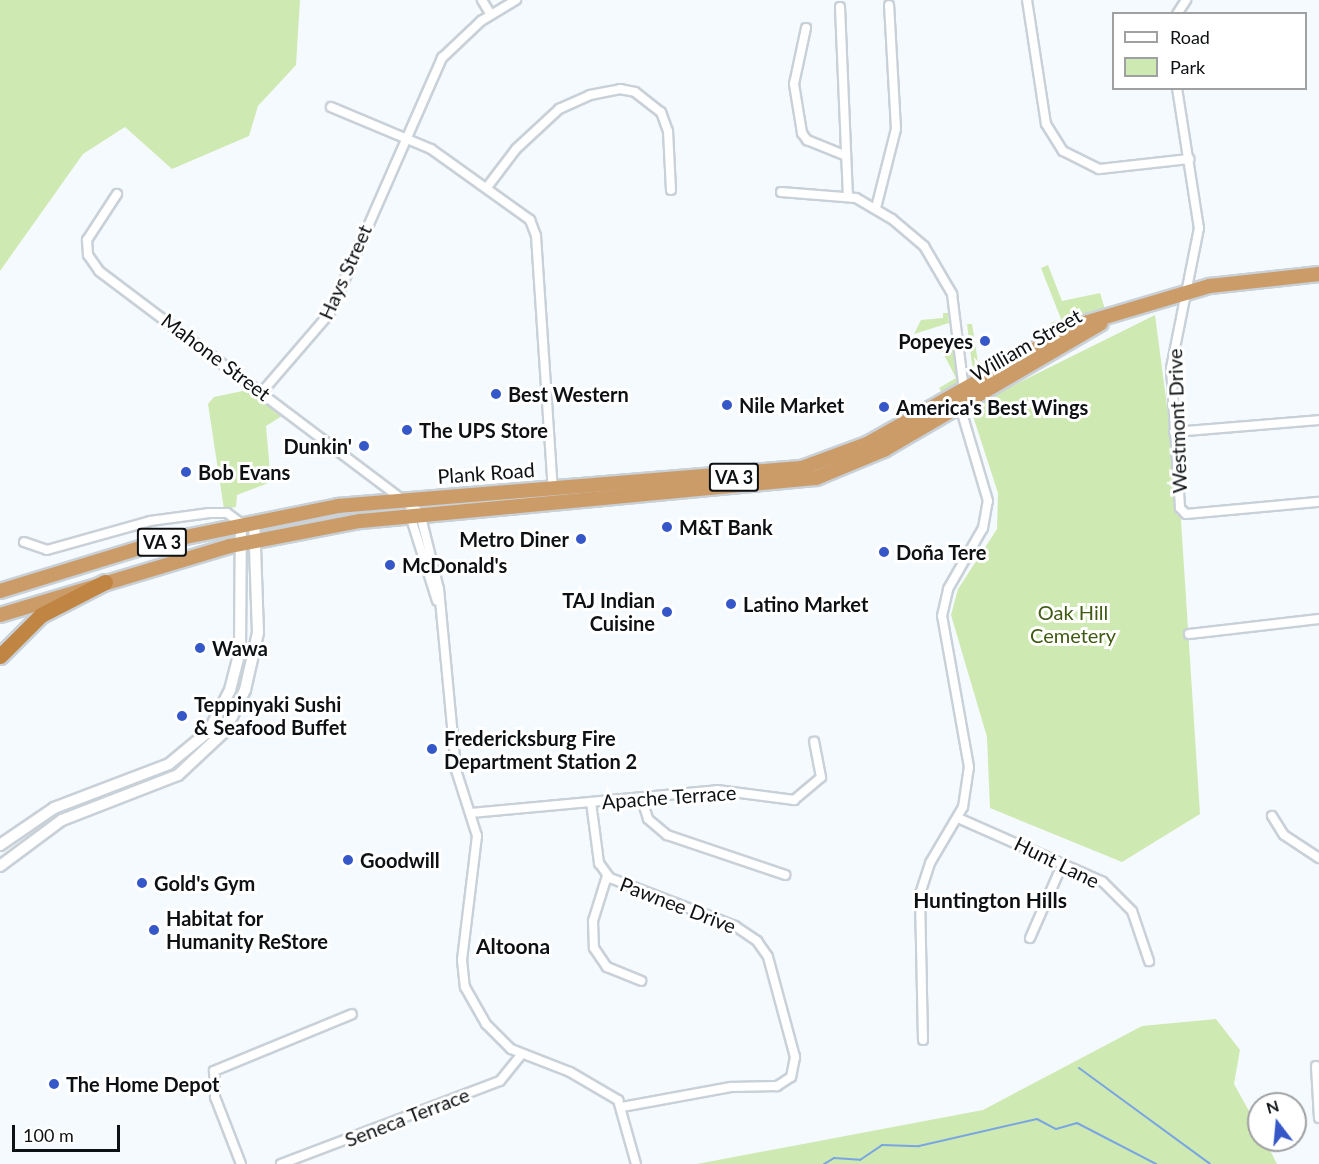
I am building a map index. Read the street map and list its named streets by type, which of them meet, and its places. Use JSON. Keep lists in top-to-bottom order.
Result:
{
  "streets": {
    "highway": ["William Street", "Plank Road", "VA 3"],
    "street": [
      "Hays Street",
      "Mahone Street",
      "Westmont Drive",
      "Apache Terrace",
      "Hunt Lane",
      "Pawnee Drive",
      "Seneca Terrace"
    ]
  },
  "crossings": [
    ["Hays Street", "Mahone Street"],
    ["William Street", "Westmont Drive"],
    ["William Street", "Plank Road"],
    ["Mahone Street", "Plank Road"],
    ["Apache Terrace", "Pawnee Drive"]
  ],
  "districts": ["Huntington Hills", "Altoona"],
  "parks": ["Oak Hill Cemetery"],
  "places": [
    "Popeyes",
    "Best Western",
    "Nile Market",
    "America's Best Wings",
    "The UPS Store",
    "Dunkin'",
    "Bob Evans",
    "M&T Bank",
    "Metro Diner",
    "Doña Tere",
    "McDonald's",
    "Latino Market",
    "TAJ Indian Cuisine",
    "Wawa",
    "Teppinyaki Sushi & Seafood Buffet",
    "Fredericksburg Fire Department Station 2",
    "Goodwill",
    "Gold's Gym",
    "Habitat for Humanity ReStore",
    "The Home Depot"
  ],
  "legend": ["Road", "Park"],
  "scale_bar": "100 m",
  "north": "top"
}
